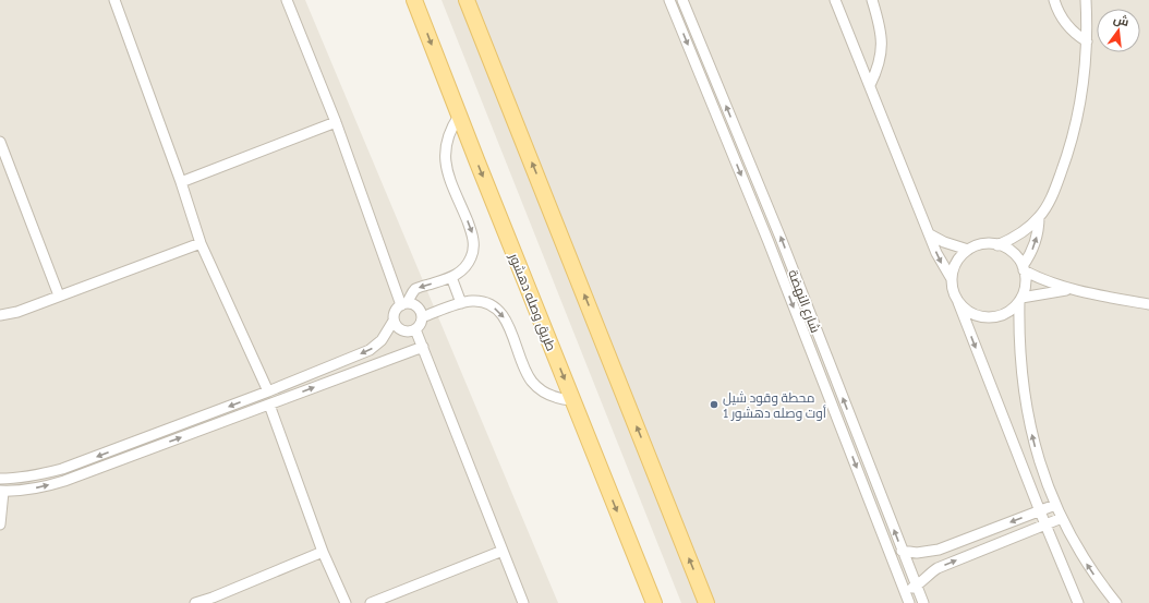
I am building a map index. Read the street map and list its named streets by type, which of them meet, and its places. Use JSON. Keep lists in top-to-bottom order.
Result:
{
  "streets": {
    "main road": ["طريق وصله دهشور"],
    "street": ["شارع النهضة"]
  },
  "places": ["محطة وقود شيل أوت وصله دهشور 1"],
  "north": "top"
}
